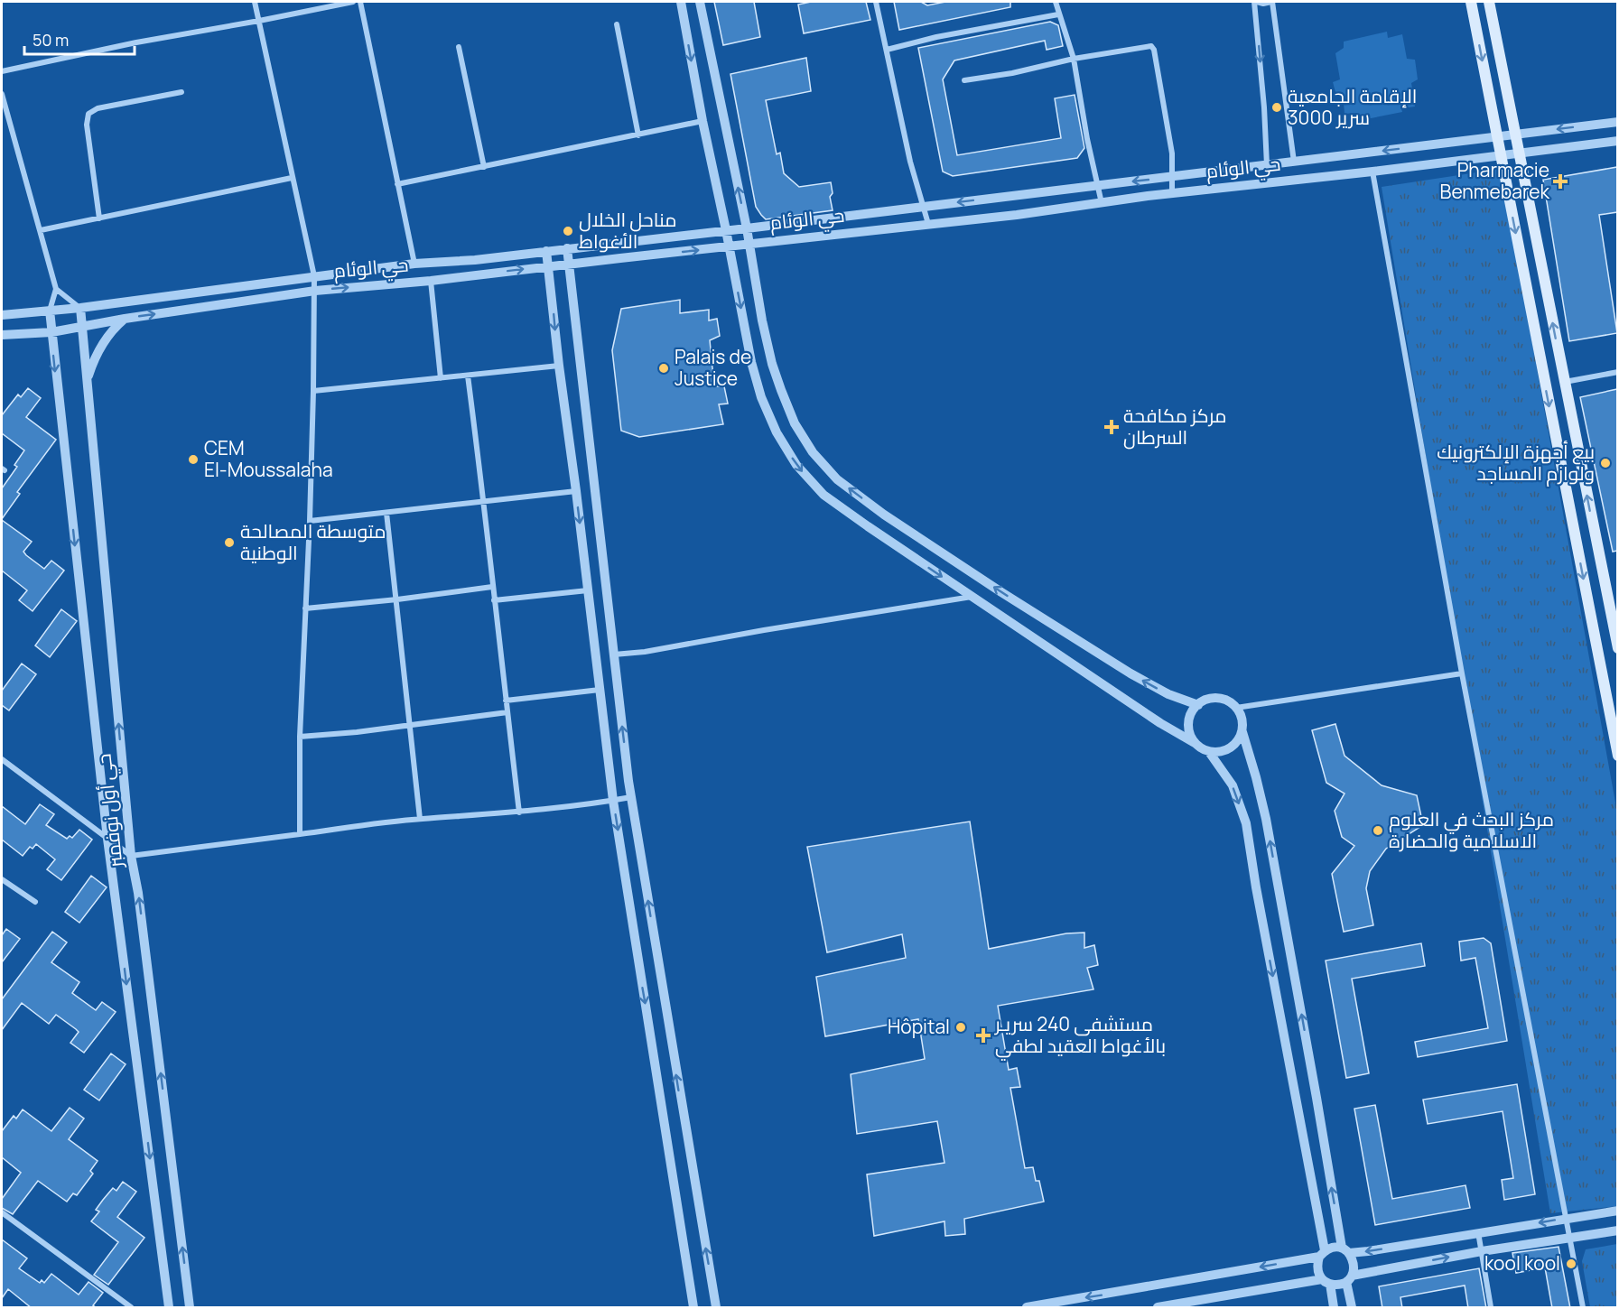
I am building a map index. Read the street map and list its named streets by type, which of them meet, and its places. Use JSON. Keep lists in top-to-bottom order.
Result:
{
  "streets": {
    "street": ["حي الوئام", "حي أول نوفمبر"]
  },
  "crossings": [
    ["حي الوئام", "حي أول نوفمبر"]
  ],
  "places": {
    "other": [
      "الإقامة الجامعية 3000 سرير",
      "مناحل الخلال الأغواط",
      "Palais de Justice",
      "CEM El-Moussalaha",
      "بيع أجهزة الإلكترونيك ولوازم المساجد",
      "متوسطة المصالحة الوطنية",
      "مركز البحث في العلوم الاسلامية والحضارة",
      "Hôpital",
      "kool kool"
    ],
    "health": ["Pharmacie Benmebarek", "مركز مكافحة السرطان", "مستشفى 240 سريـر بالأغواط العقيد لطفي"]
  },
  "scale_bar": "50 m"
}
